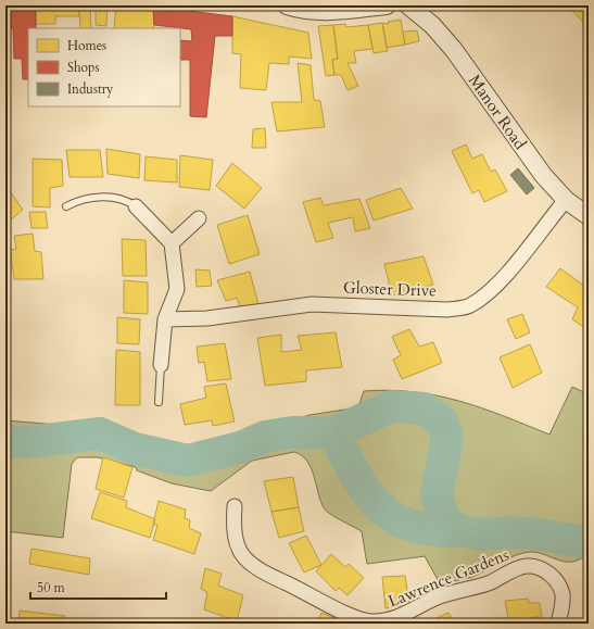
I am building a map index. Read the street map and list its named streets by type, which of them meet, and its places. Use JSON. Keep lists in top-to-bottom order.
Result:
{
  "streets": {
    "street": ["Manor Road", "Gloster Drive", "Lawrence Gardens"]
  },
  "crossings": [
    ["Manor Road", "Gloster Drive"]
  ],
  "legend": ["Homes", "Shops", "Industry"],
  "scale_bar": "50 m"
}
